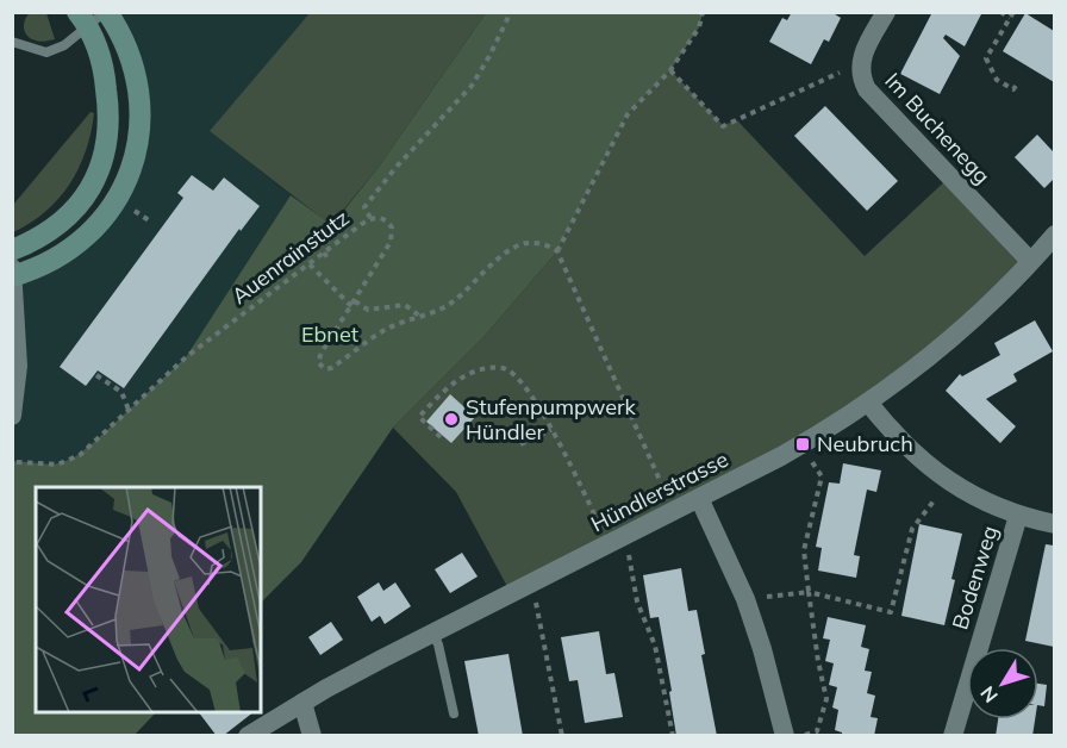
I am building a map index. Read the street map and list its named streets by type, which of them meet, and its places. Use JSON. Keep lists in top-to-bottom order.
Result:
{
  "streets": {
    "street": ["Im Buchenegg", "Hündlerstrasse", "Bodenweg"],
    "path": ["Auenrainstutz"]
  },
  "crossings": [
    ["Im Buchenegg", "Hündlerstrasse"]
  ],
  "parks": ["Ebnet"],
  "places": {
    "other": ["Stufenpumpwerk Hündler"],
    "transit": ["Neubruch"]
  },
  "north": "bottom left"
}
